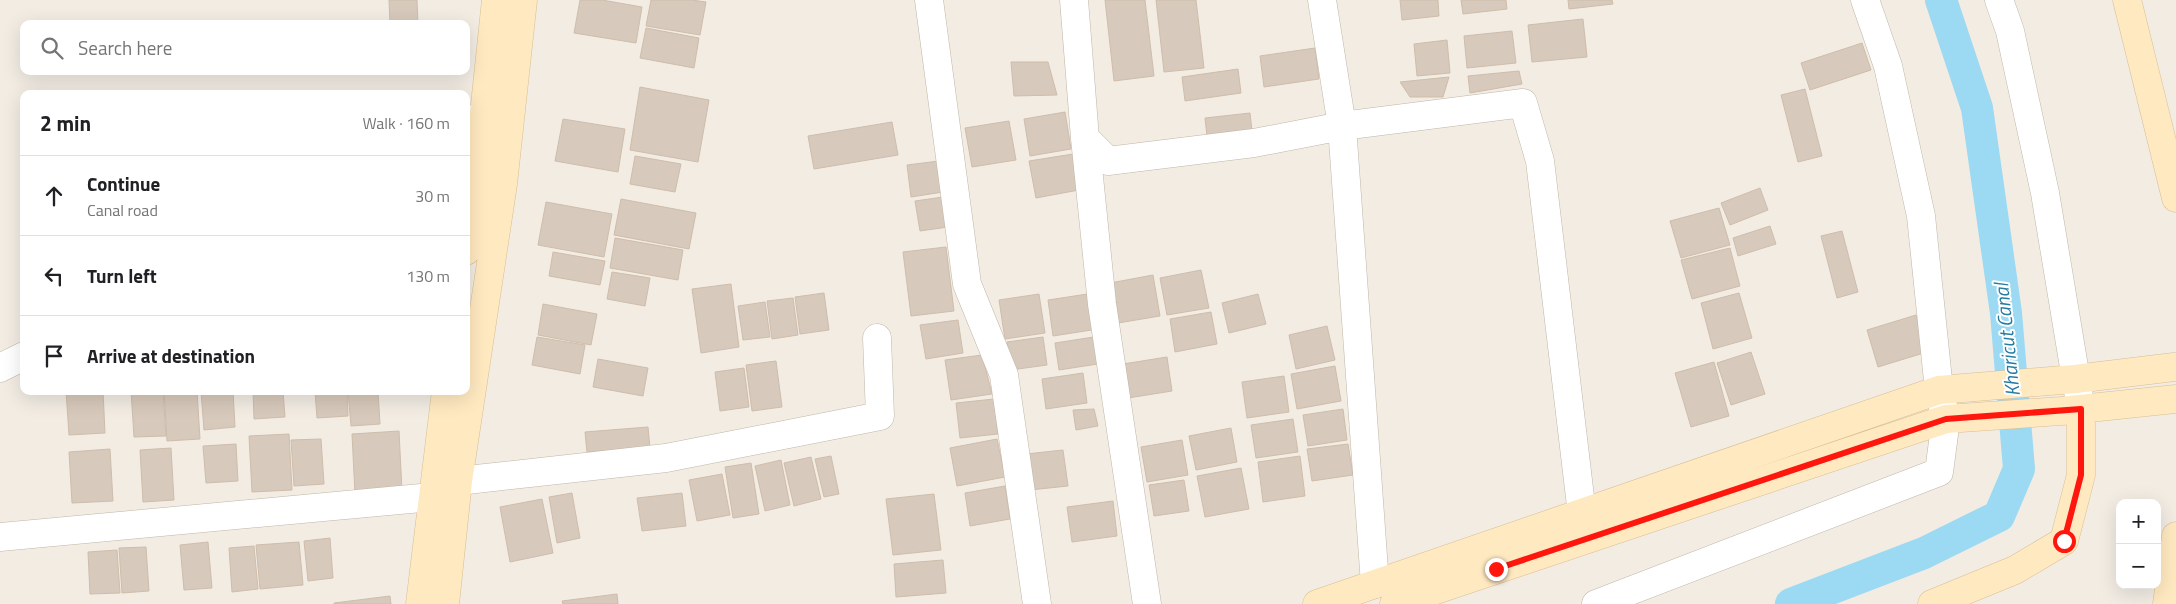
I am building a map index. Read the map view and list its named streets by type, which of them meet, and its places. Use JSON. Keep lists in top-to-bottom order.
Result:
{
  "water": ["Kharicut Canal"],
  "page": {
    "search": "Search here",
    "heading": ["2 min", "Walk · 160 m"],
    "list": [
      ["Continue", "Canal road", "30 m"],
      ["Turn left", "130 m"],
      "Arrive at destination"
    ],
    "map_buttons": ["+", "−"]
  }
}
